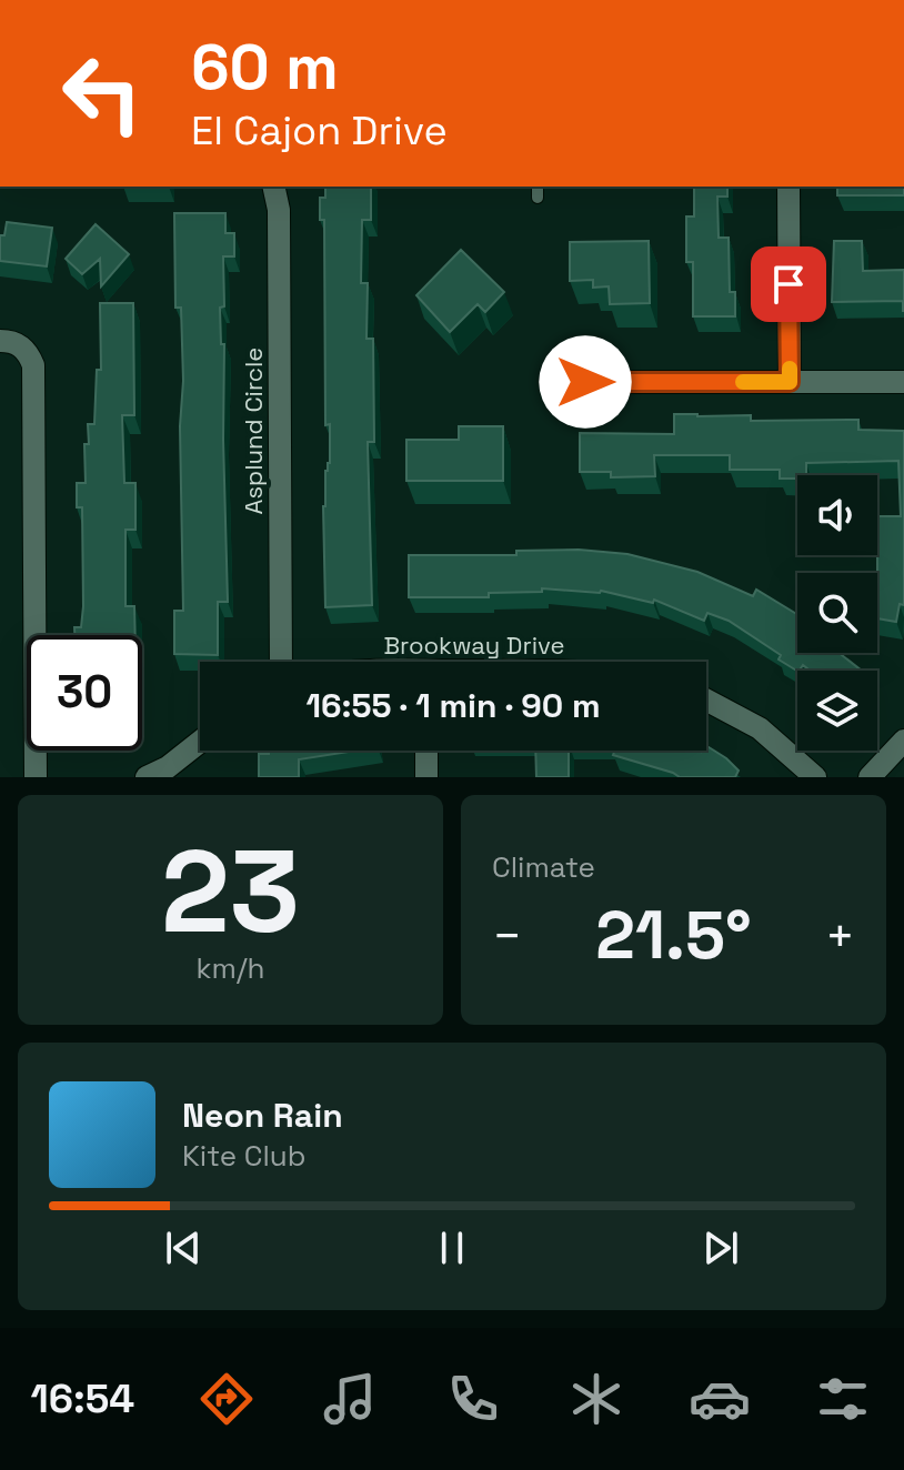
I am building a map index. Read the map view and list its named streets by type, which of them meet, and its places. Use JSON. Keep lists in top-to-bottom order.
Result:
{
  "streets": {
    "street": ["Asplund Circle"]
  },
  "page": {
    "turn": ["60 m", "El Cajon Drive"],
    "limit": "30",
    "trip": "16:55 · 1 min · 90 m",
    "tile": [
      ["23", "km/h"],
      "Climate"
    ],
    "heat": ["−", "21.5°", "+"],
    "song": ["Neon Rain", "Kite Club"],
    "tabs": "16:54"
  }
}
